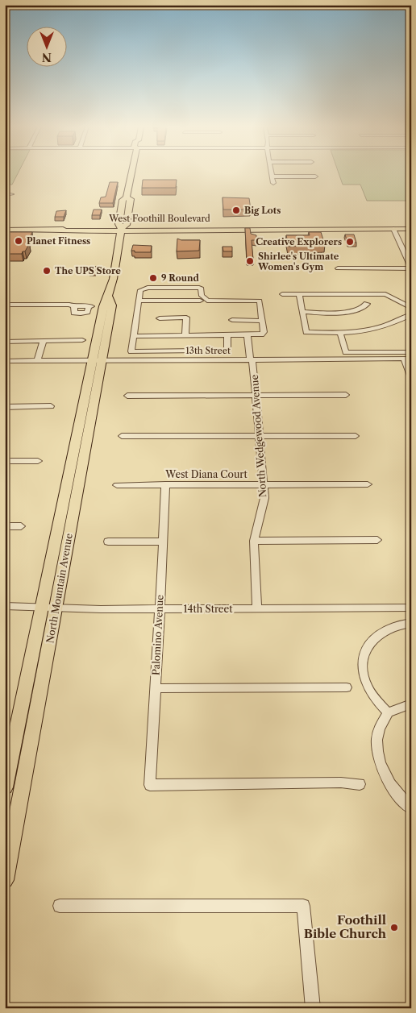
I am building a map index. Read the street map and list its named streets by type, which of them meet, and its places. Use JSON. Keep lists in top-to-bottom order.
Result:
{
  "streets": {
    "main road": ["West Foothill Boulevard", "North Mountain Avenue"],
    "street": [
      "13th Street",
      "North Wedgewood Avenue",
      "West Diana Court",
      "14th Street",
      "Palomino Avenue"
    ]
  },
  "crossings": [
    ["West Foothill Boulevard", "North Mountain Avenue"],
    ["13th Street", "North Wedgewood Avenue"],
    ["13th Street", "North Mountain Avenue"],
    ["North Wedgewood Avenue", "West Diana Court"],
    ["North Wedgewood Avenue", "14th Street"],
    ["West Diana Court", "Palomino Avenue"],
    ["North Mountain Avenue", "14th Street"],
    ["14th Street", "Palomino Avenue"]
  ],
  "places": [
    "Big Lots",
    "Planet Fitness",
    "Creative Explorers",
    "Shirlee's Ultimate Women's Gym",
    "The UPS Store",
    "9 Round",
    "Foothill Bible Church"
  ],
  "north": "bottom"
}
